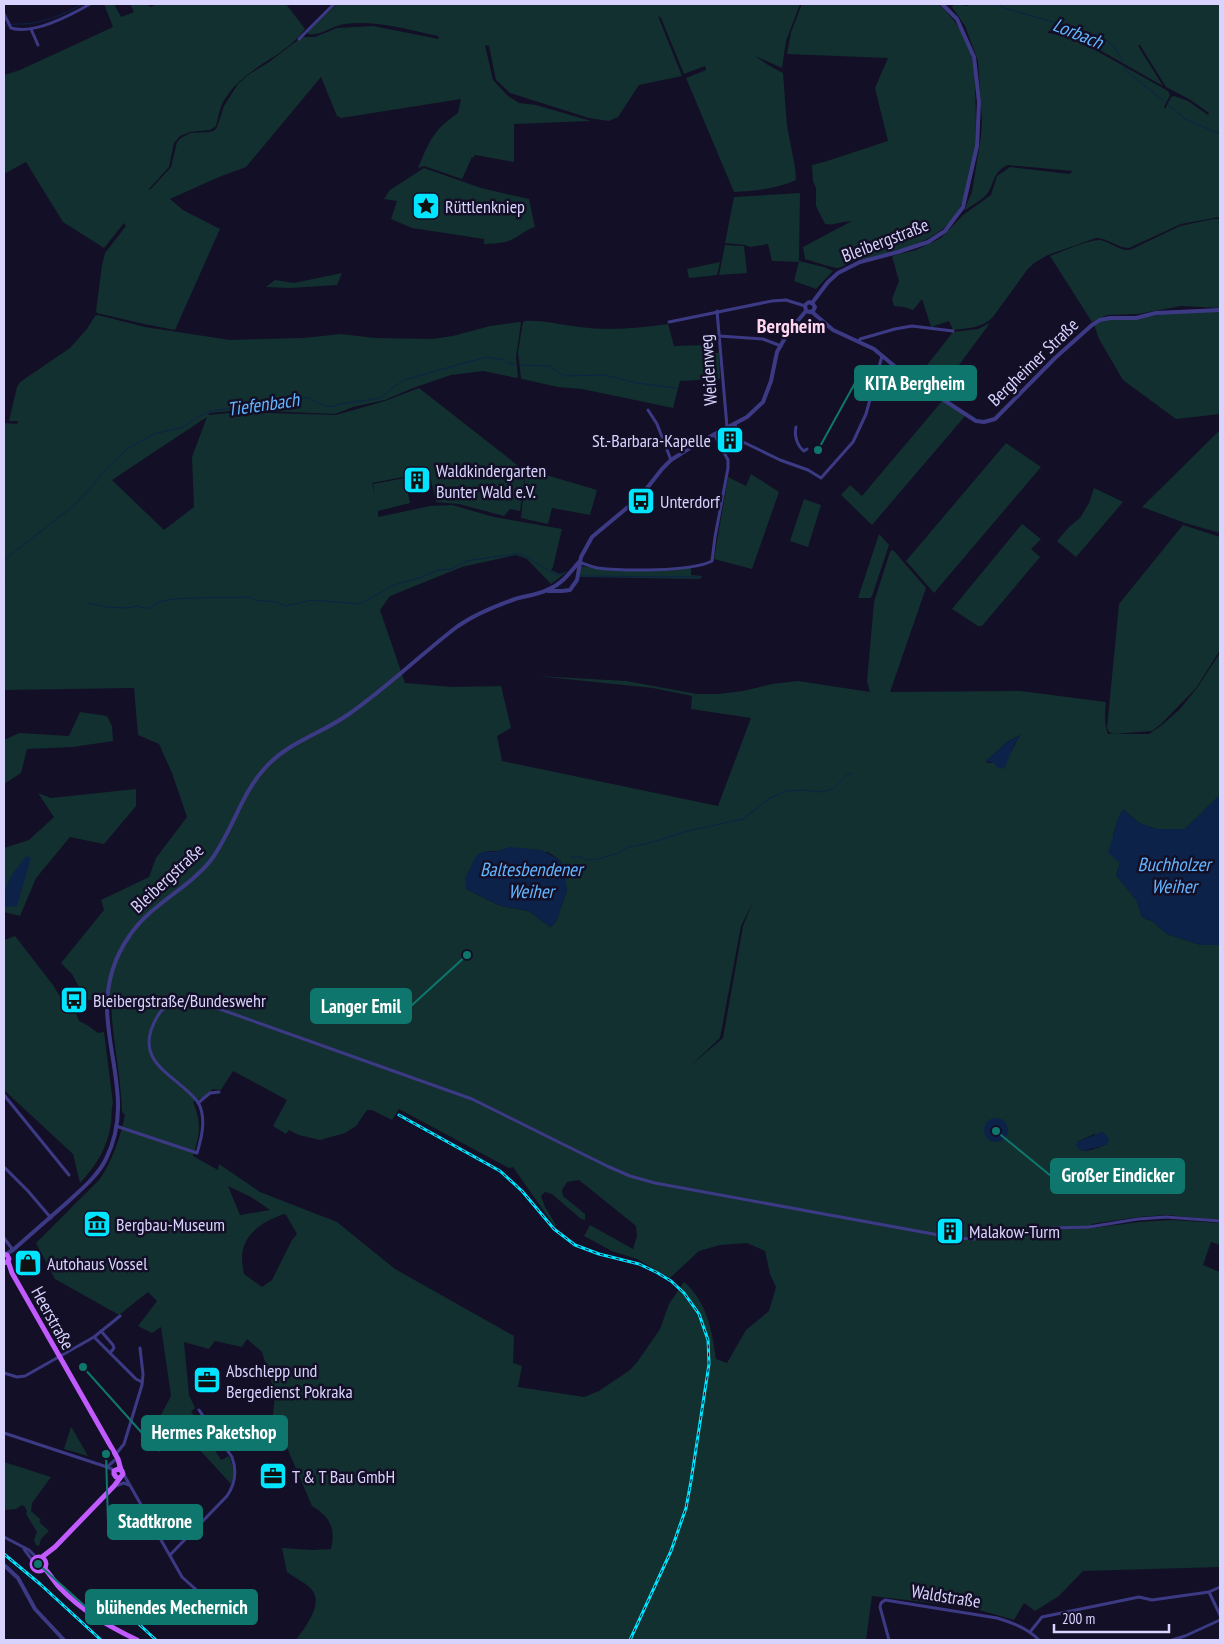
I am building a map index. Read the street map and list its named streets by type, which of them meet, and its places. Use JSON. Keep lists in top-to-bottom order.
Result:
{
  "streets": {
    "main road": ["Heerstraße"],
    "street": [
      "Bleibergstraße",
      "Bergheimer Straße",
      "Weidenweg",
      "Waldstraße"
    ]
  },
  "crossings": [
    ["Bleibergstraße", "Heerstraße"]
  ],
  "districts": ["Bergheim"],
  "water": [
    "Lorbach",
    "Tiefenbach",
    "Buchholzer Weiher",
    "Baltesbendener Weiher"
  ],
  "places": {
    "place": ["Rüttlenkniep"],
    "building": ["St.-Barbara-Kapelle", "Waldkindergarten Bunter Wald e.V.", "Malakow-Turm"],
    "other": [
      "KITA Bergheim",
      "Langer Emil",
      "Großer Eindicker",
      "Hermes Paketshop",
      "Stadtkrone",
      "blühendes Mechernich"
    ],
    "bus stop": ["Unterdorf", "Bleibergstraße/Bundeswehr"],
    "museum": ["Bergbau-Museum"],
    "shop": ["Autohaus Vossel"],
    "office": ["Abschlepp und Bergedienst Pokraka", "T & T Bau GmbH"]
  },
  "scale_bar": "200 m"
}
